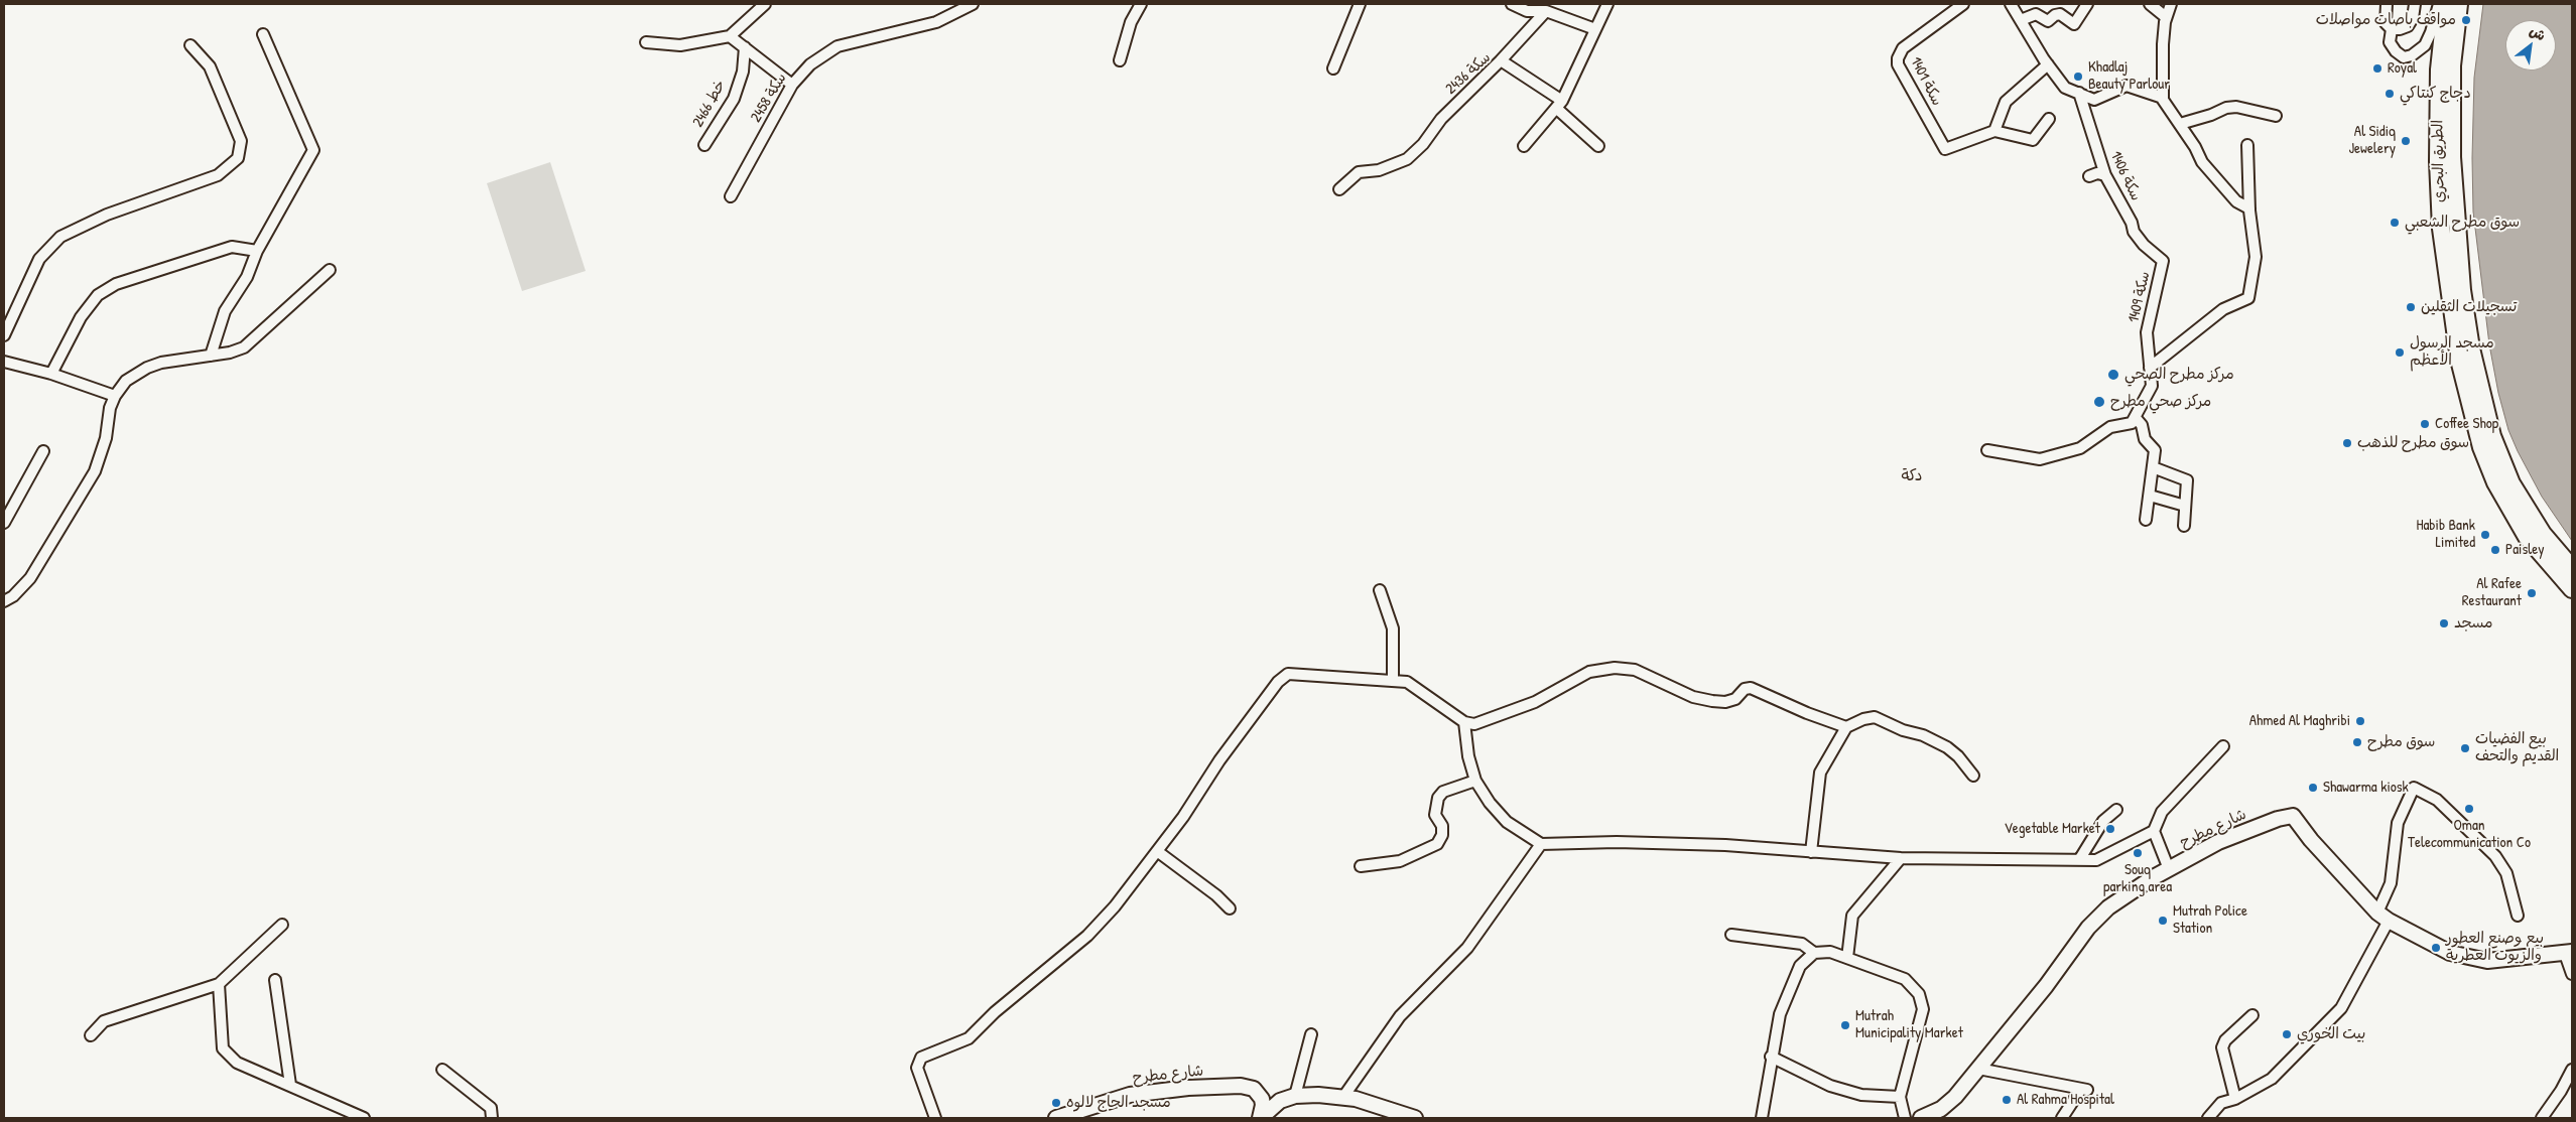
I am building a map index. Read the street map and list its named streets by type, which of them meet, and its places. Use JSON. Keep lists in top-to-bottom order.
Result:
{
  "streets": {
    "main road": ["الطريق البحري", "شارع مطرح"],
    "street": [
      "سكة 2436",
      "1401 سكة",
      "سكة 2458",
      "2466 خط",
      "1406 سكة",
      "1409 سكة"
    ]
  },
  "crossings": [
    ["1406 سكة", "1409 سكة"]
  ],
  "districts": ["دكة"],
  "places": [
    "مواقف باصات مواصلات",
    "Royal",
    "Khadlaj Beauty Parlour",
    "دجاج كنتاكي",
    "Al Sidiq Jewelery",
    "سوق مطرح الشعبي",
    "تسجيلات الثقلين",
    "مسجد الرسول الأعظم",
    "مركز مطرح الصحي",
    "مركز صحي مطرح",
    "Coffee Shop",
    "سوق مطرح للذهب",
    "Habib Bank Limited",
    "Paisley",
    "Al Rafee Restaurant",
    "مسجد",
    "Ahmed Al Maghribi",
    "سوق مطرح",
    "بيع الفضيات القديم والتحف",
    "Shawarma kiosk",
    "Oman Telecommunication Co",
    "Vegetable Market",
    "Souq parking area",
    "Mutrah Police Station",
    "بيع وصنع العطور والزيوت العطرية",
    "Mutrah Municipality Market",
    "بيت الخوري",
    "Al Rahma Hospital",
    "مسجد الحاج لالوه"
  ],
  "north": "top right"
}
